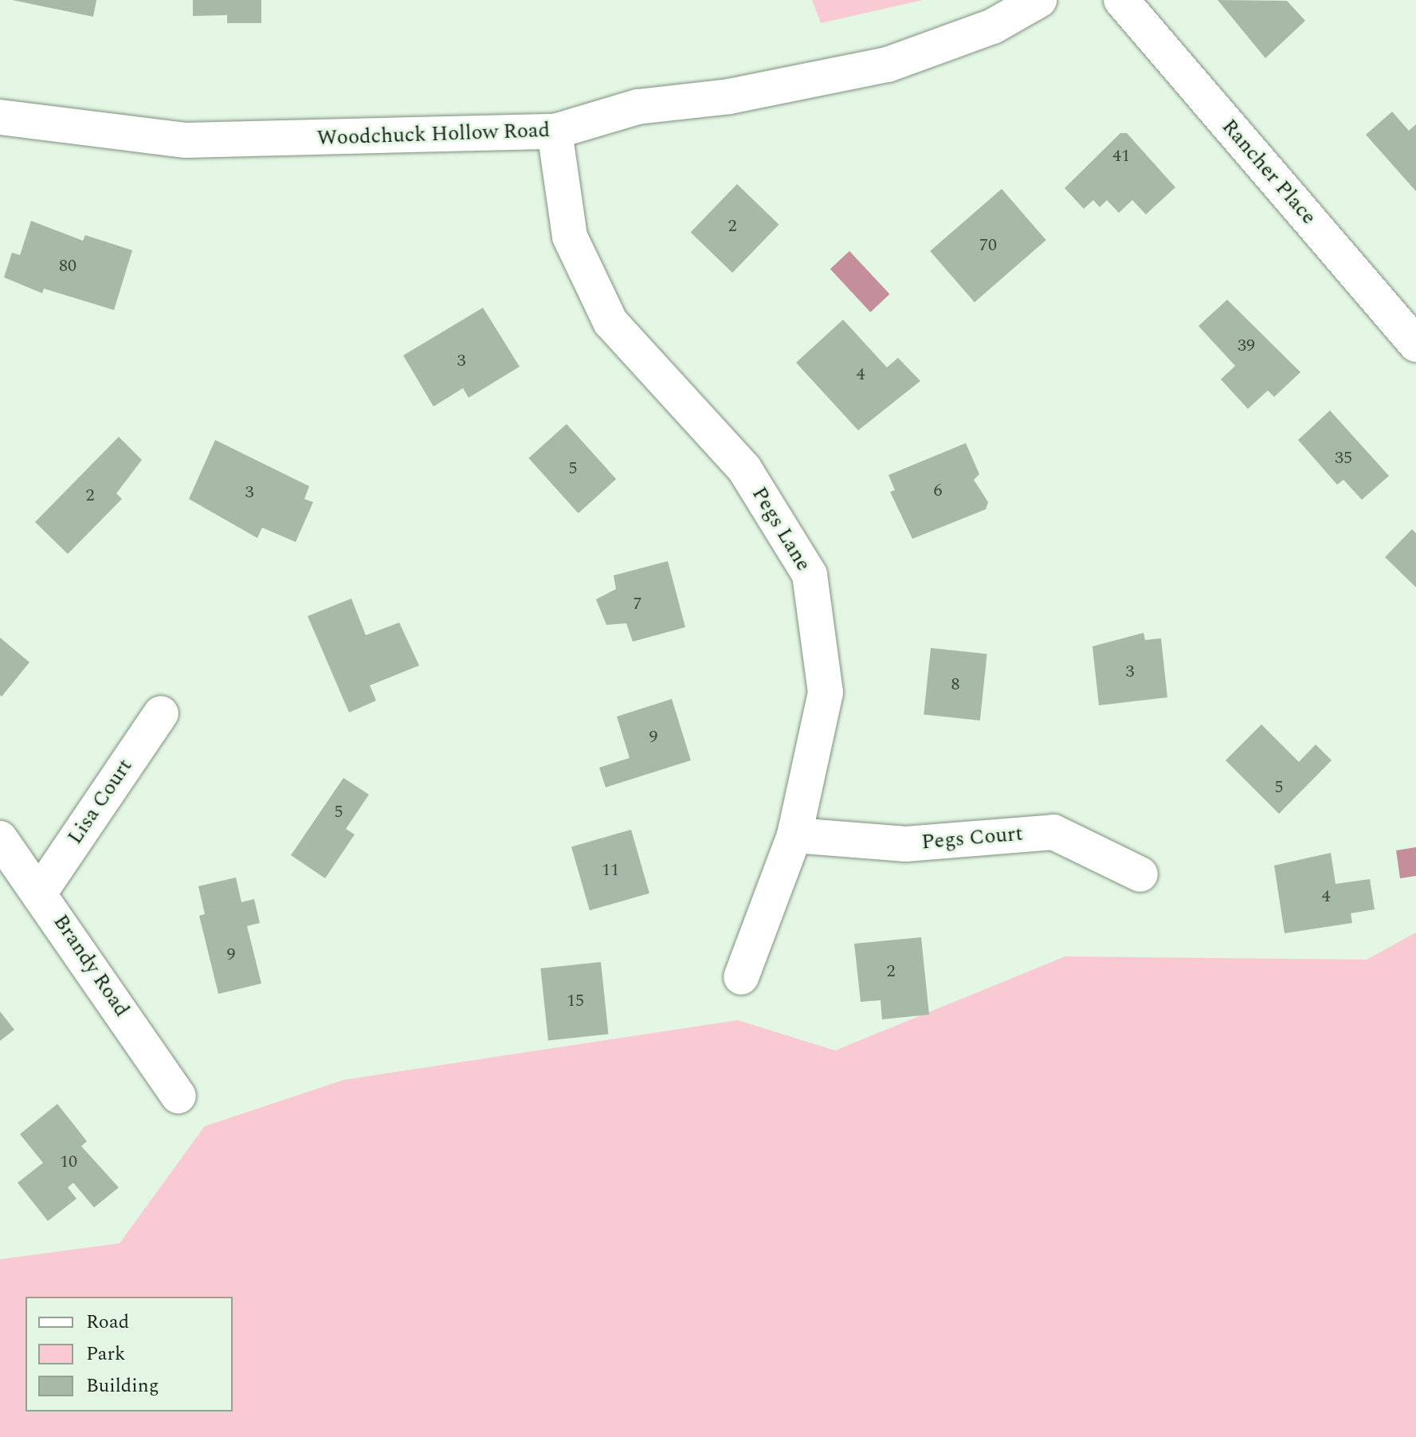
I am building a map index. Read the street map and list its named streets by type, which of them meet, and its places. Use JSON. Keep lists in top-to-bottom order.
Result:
{
  "streets": {
    "street": [
      "Woodchuck Hollow Road",
      "Rancher Place",
      "Pegs Lane",
      "Lisa Court",
      "Pegs Court",
      "Brandy Road"
    ]
  },
  "crossings": [
    ["Woodchuck Hollow Road", "Pegs Lane"],
    ["Pegs Lane", "Pegs Court"],
    ["Lisa Court", "Brandy Road"]
  ],
  "house_numbers": [
    "41",
    "2",
    "70",
    "80",
    "39",
    "3",
    "4",
    "35",
    "5",
    "6",
    "3",
    "2",
    "7",
    "3",
    "8",
    "9",
    "5",
    "5",
    "11",
    "4",
    "9",
    "2",
    "15",
    "10"
  ],
  "legend": ["Road", "Park", "Building"]
}
